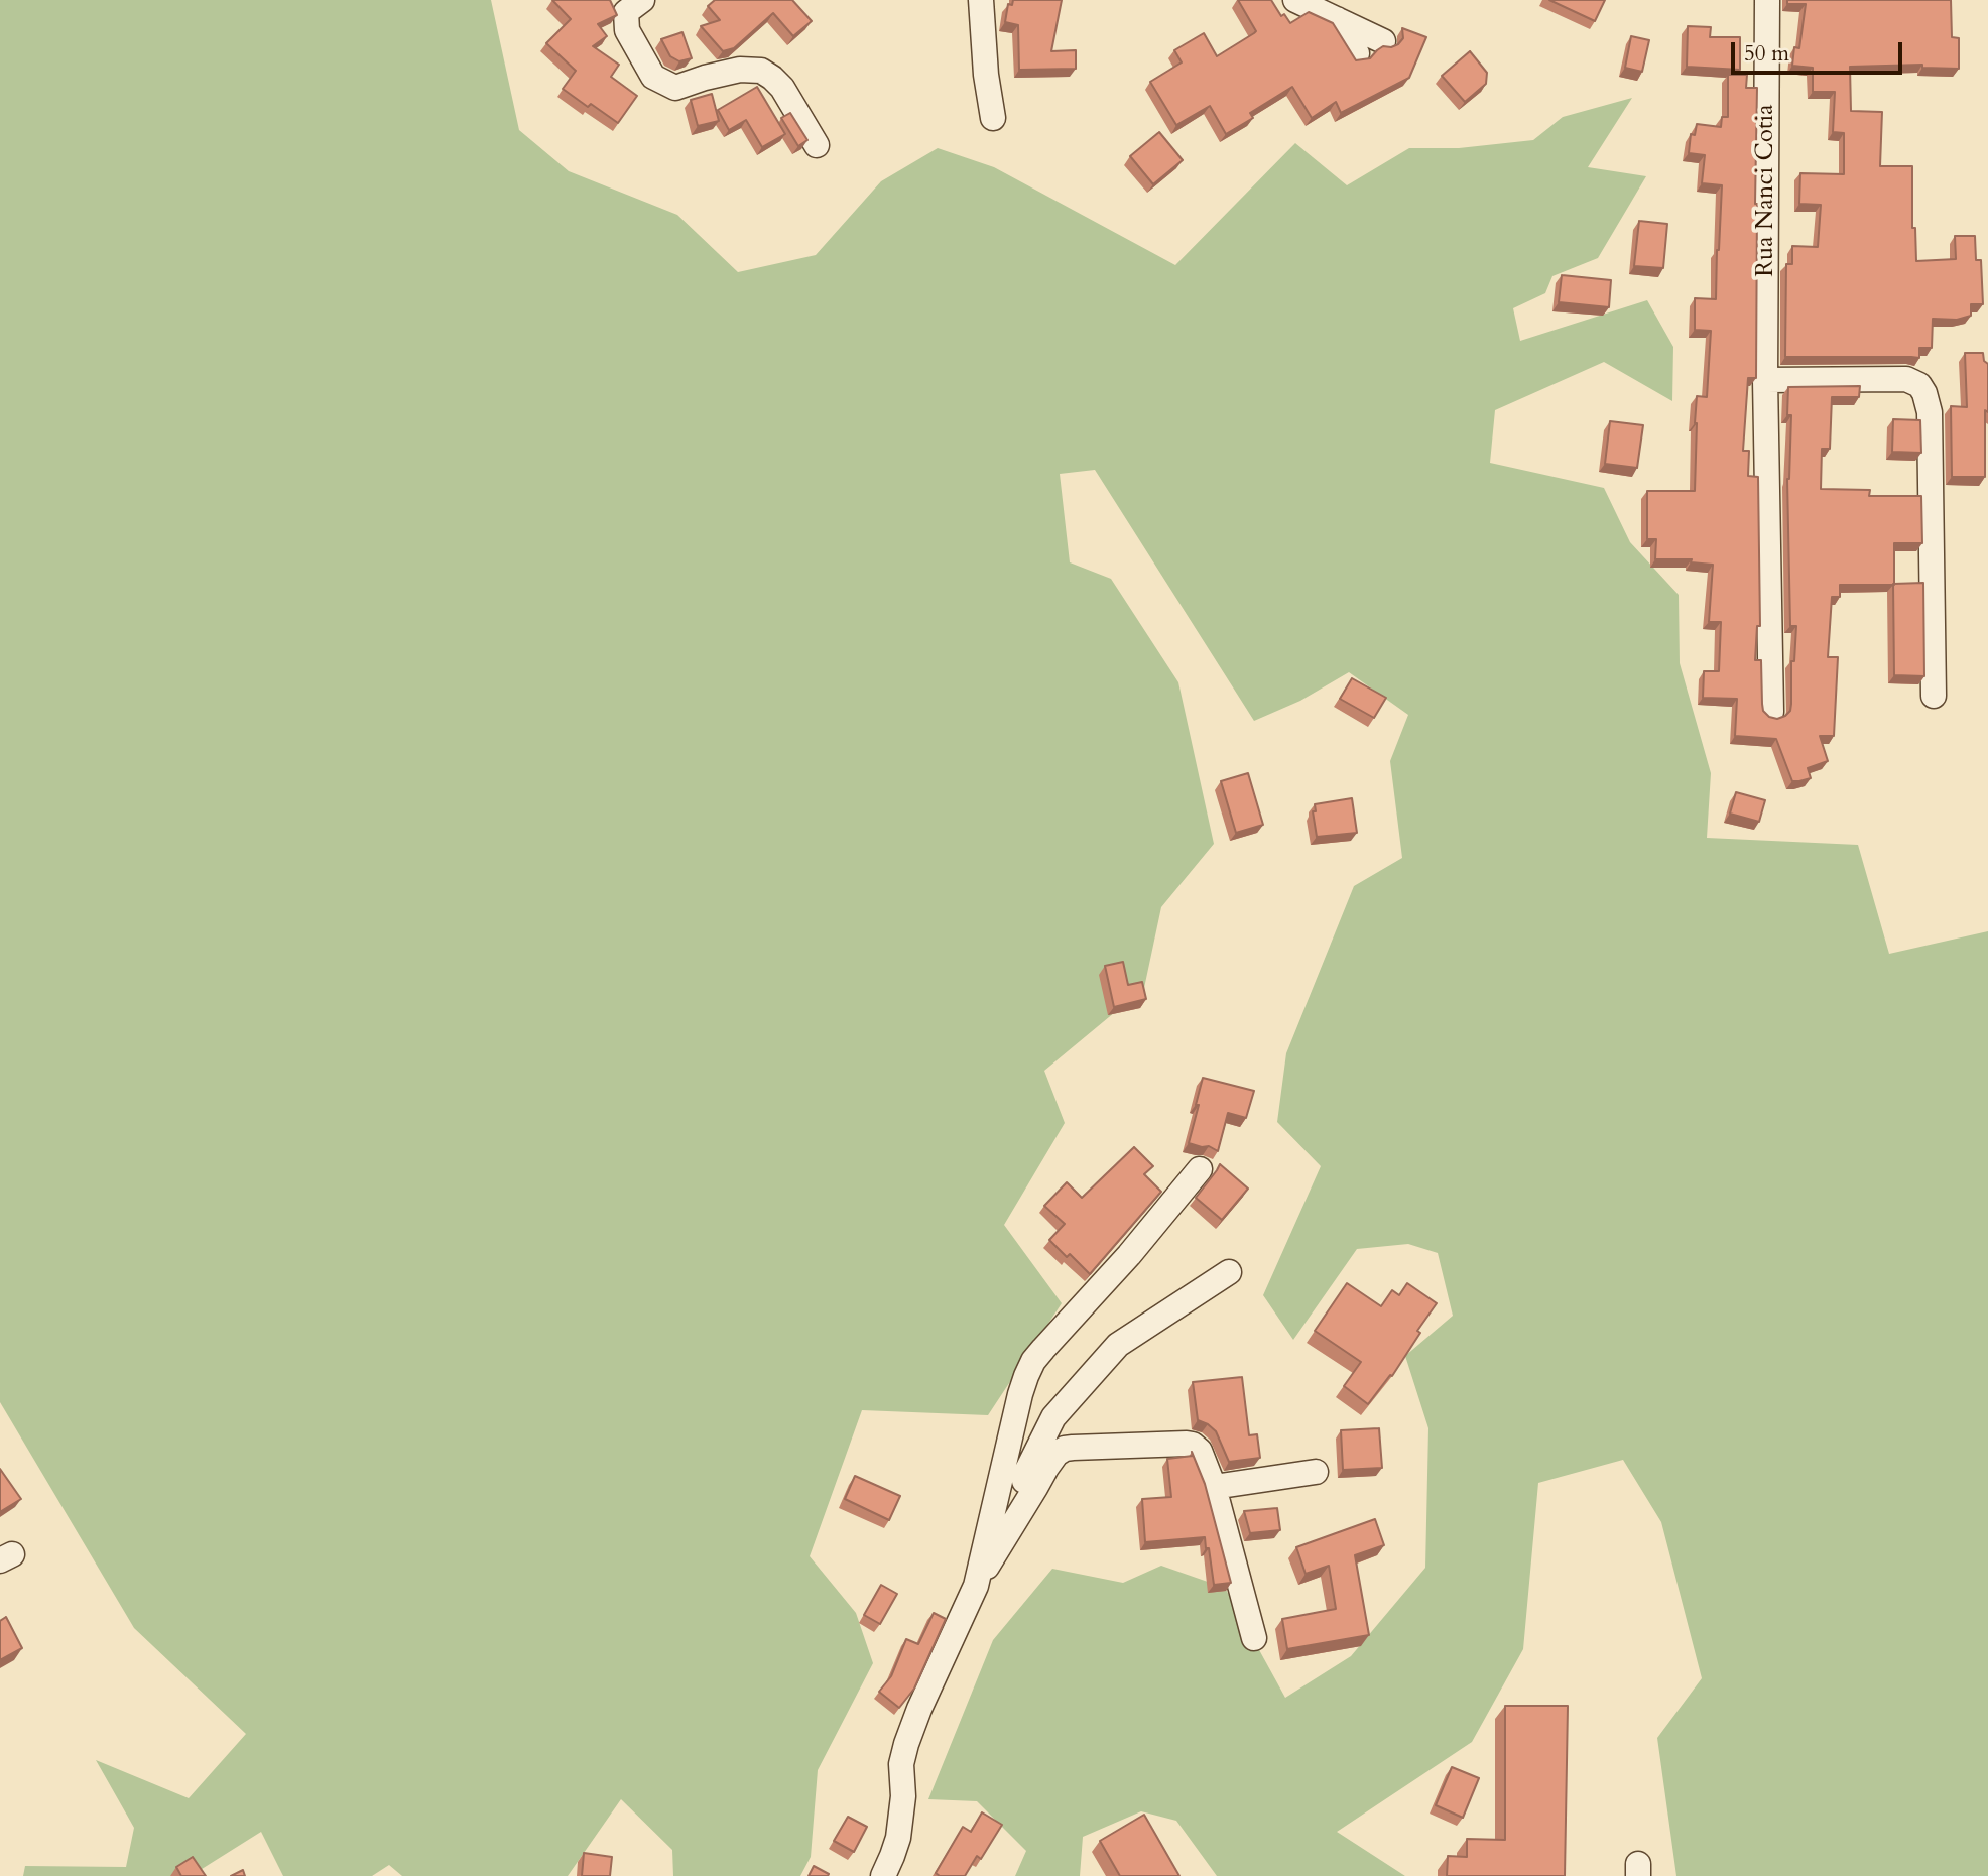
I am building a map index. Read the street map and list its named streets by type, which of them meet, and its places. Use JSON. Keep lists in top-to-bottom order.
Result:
{
  "streets": {
    "street": ["Rua Nanci Cotia"]
  },
  "scale_bar": "50 m"
}
